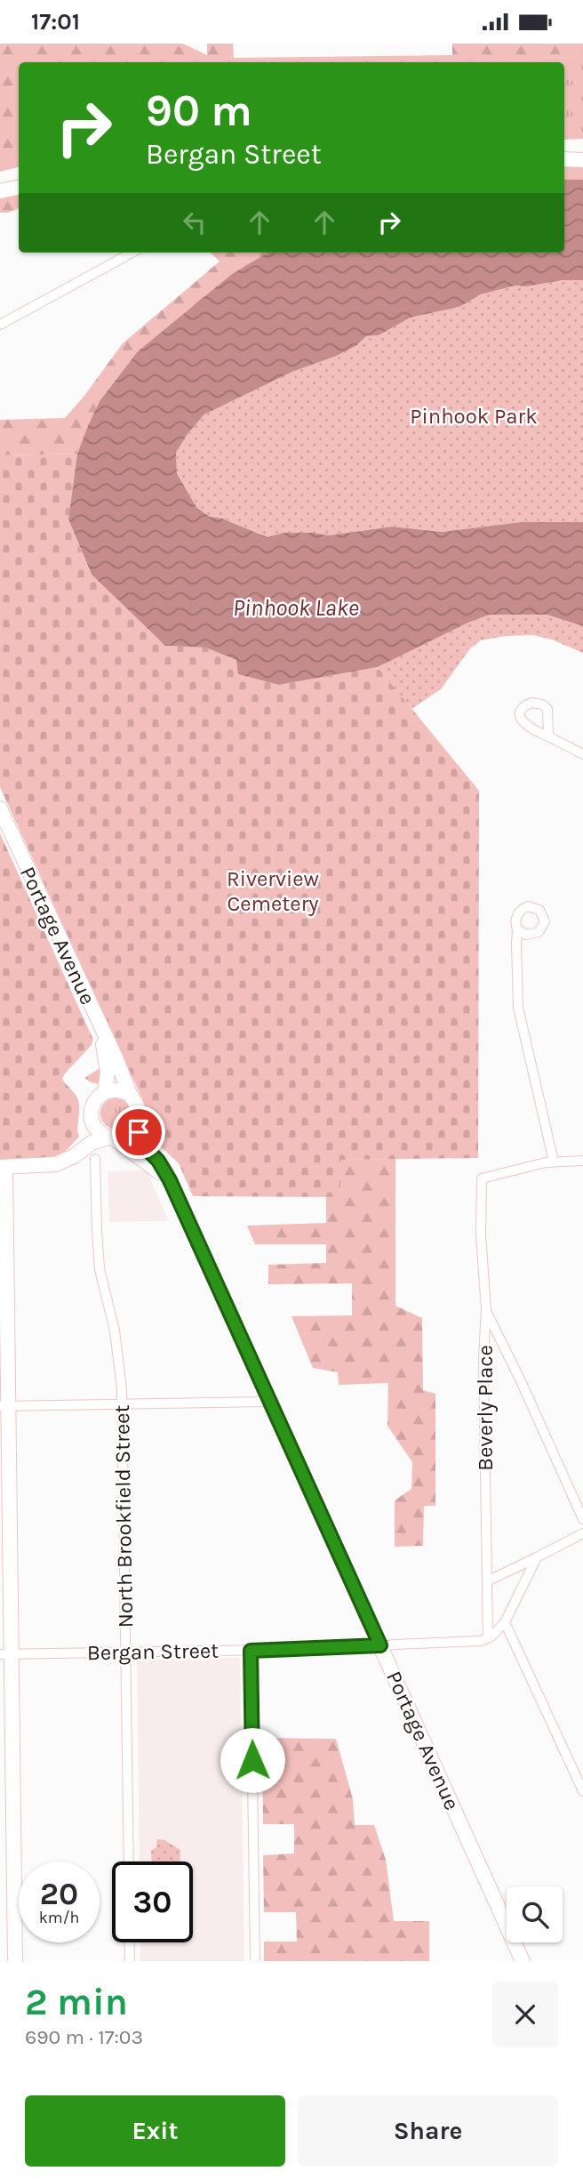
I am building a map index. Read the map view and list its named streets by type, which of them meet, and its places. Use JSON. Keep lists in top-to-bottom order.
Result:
{
  "streets": {
    "main road": ["Portage Avenue"],
    "street": ["Beverly Place", "North Brookfield Street", "Bergan Street"]
  },
  "crossings": [
    ["Portage Avenue", "Bergan Street"],
    ["Beverly Place", "Bergan Street"],
    ["North Brookfield Street", "Bergan Street"]
  ],
  "water": ["Pinhook Lake"],
  "parks": ["Pinhook Park", "Riverview Cemetery"],
  "page": {
    "status": "17:01",
    "turn": ["90 m", "Bergan Street"],
    "speed": "20 km/h",
    "limit": "30",
    "heading": ["2 min", "690 m · 17:03"],
    "buttons": ["Exit", "Share"]
  }
}
